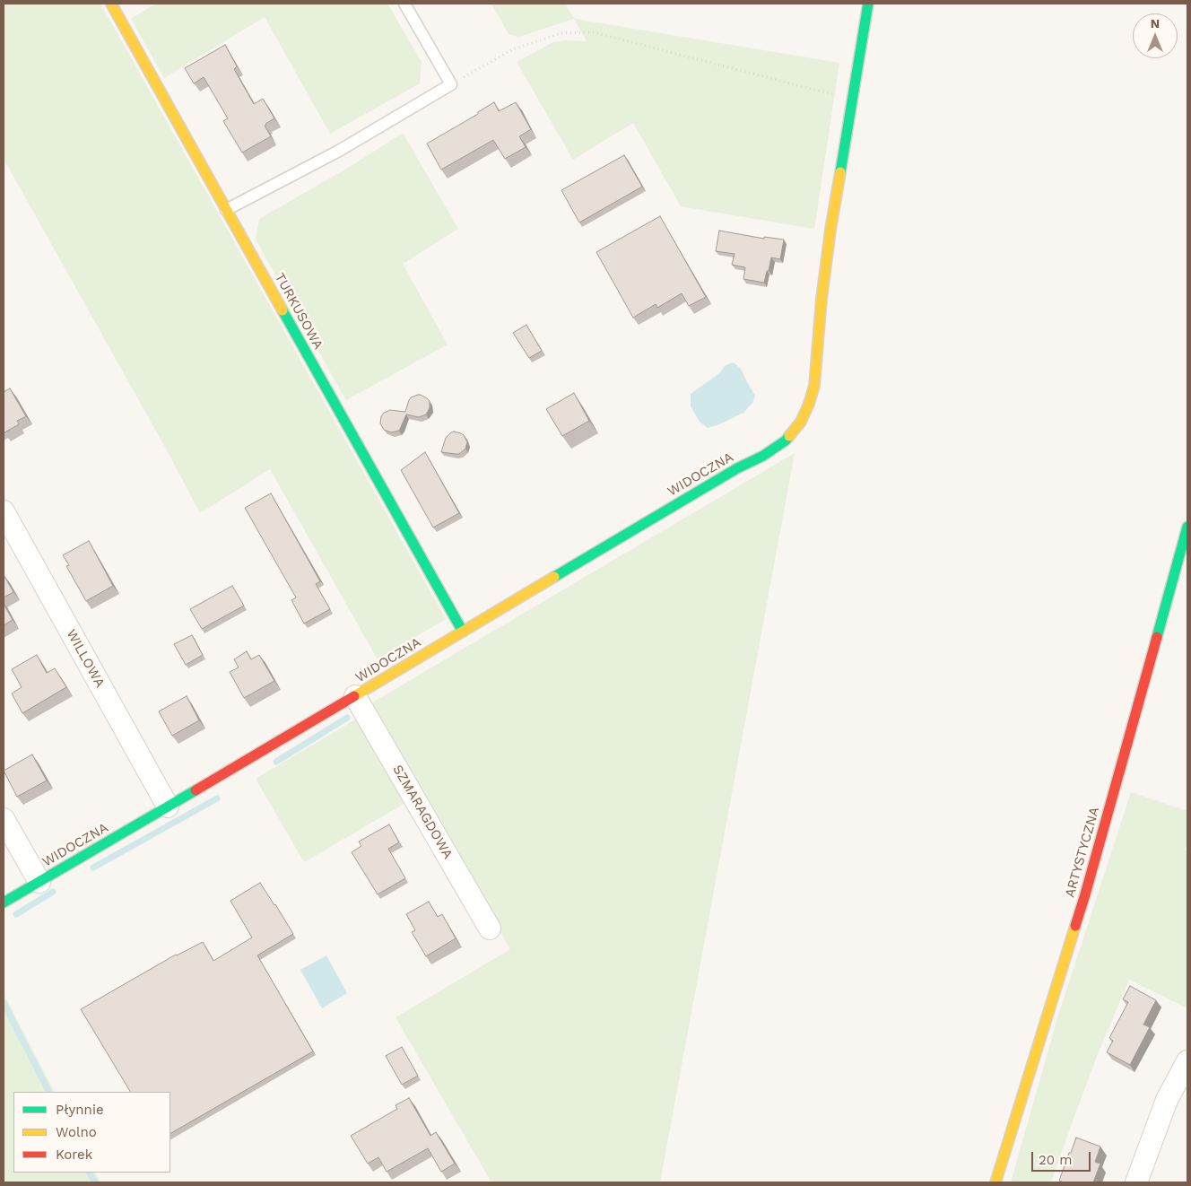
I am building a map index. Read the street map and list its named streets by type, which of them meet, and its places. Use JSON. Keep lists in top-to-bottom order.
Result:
{
  "streets": {
    "street": [
      "TURKUSOWA",
      "WIDOCZNA",
      "WILLOWA",
      "SZMARAGDOWA",
      "ARTYSTYCZNA"
    ]
  },
  "crossings": [
    ["TURKUSOWA", "WIDOCZNA"],
    ["WIDOCZNA", "WILLOWA"],
    ["WIDOCZNA", "SZMARAGDOWA"]
  ],
  "legend": ["Płynnie", "Wolno", "Korek"],
  "scale_bar": "20 m",
  "north": "top"
}
